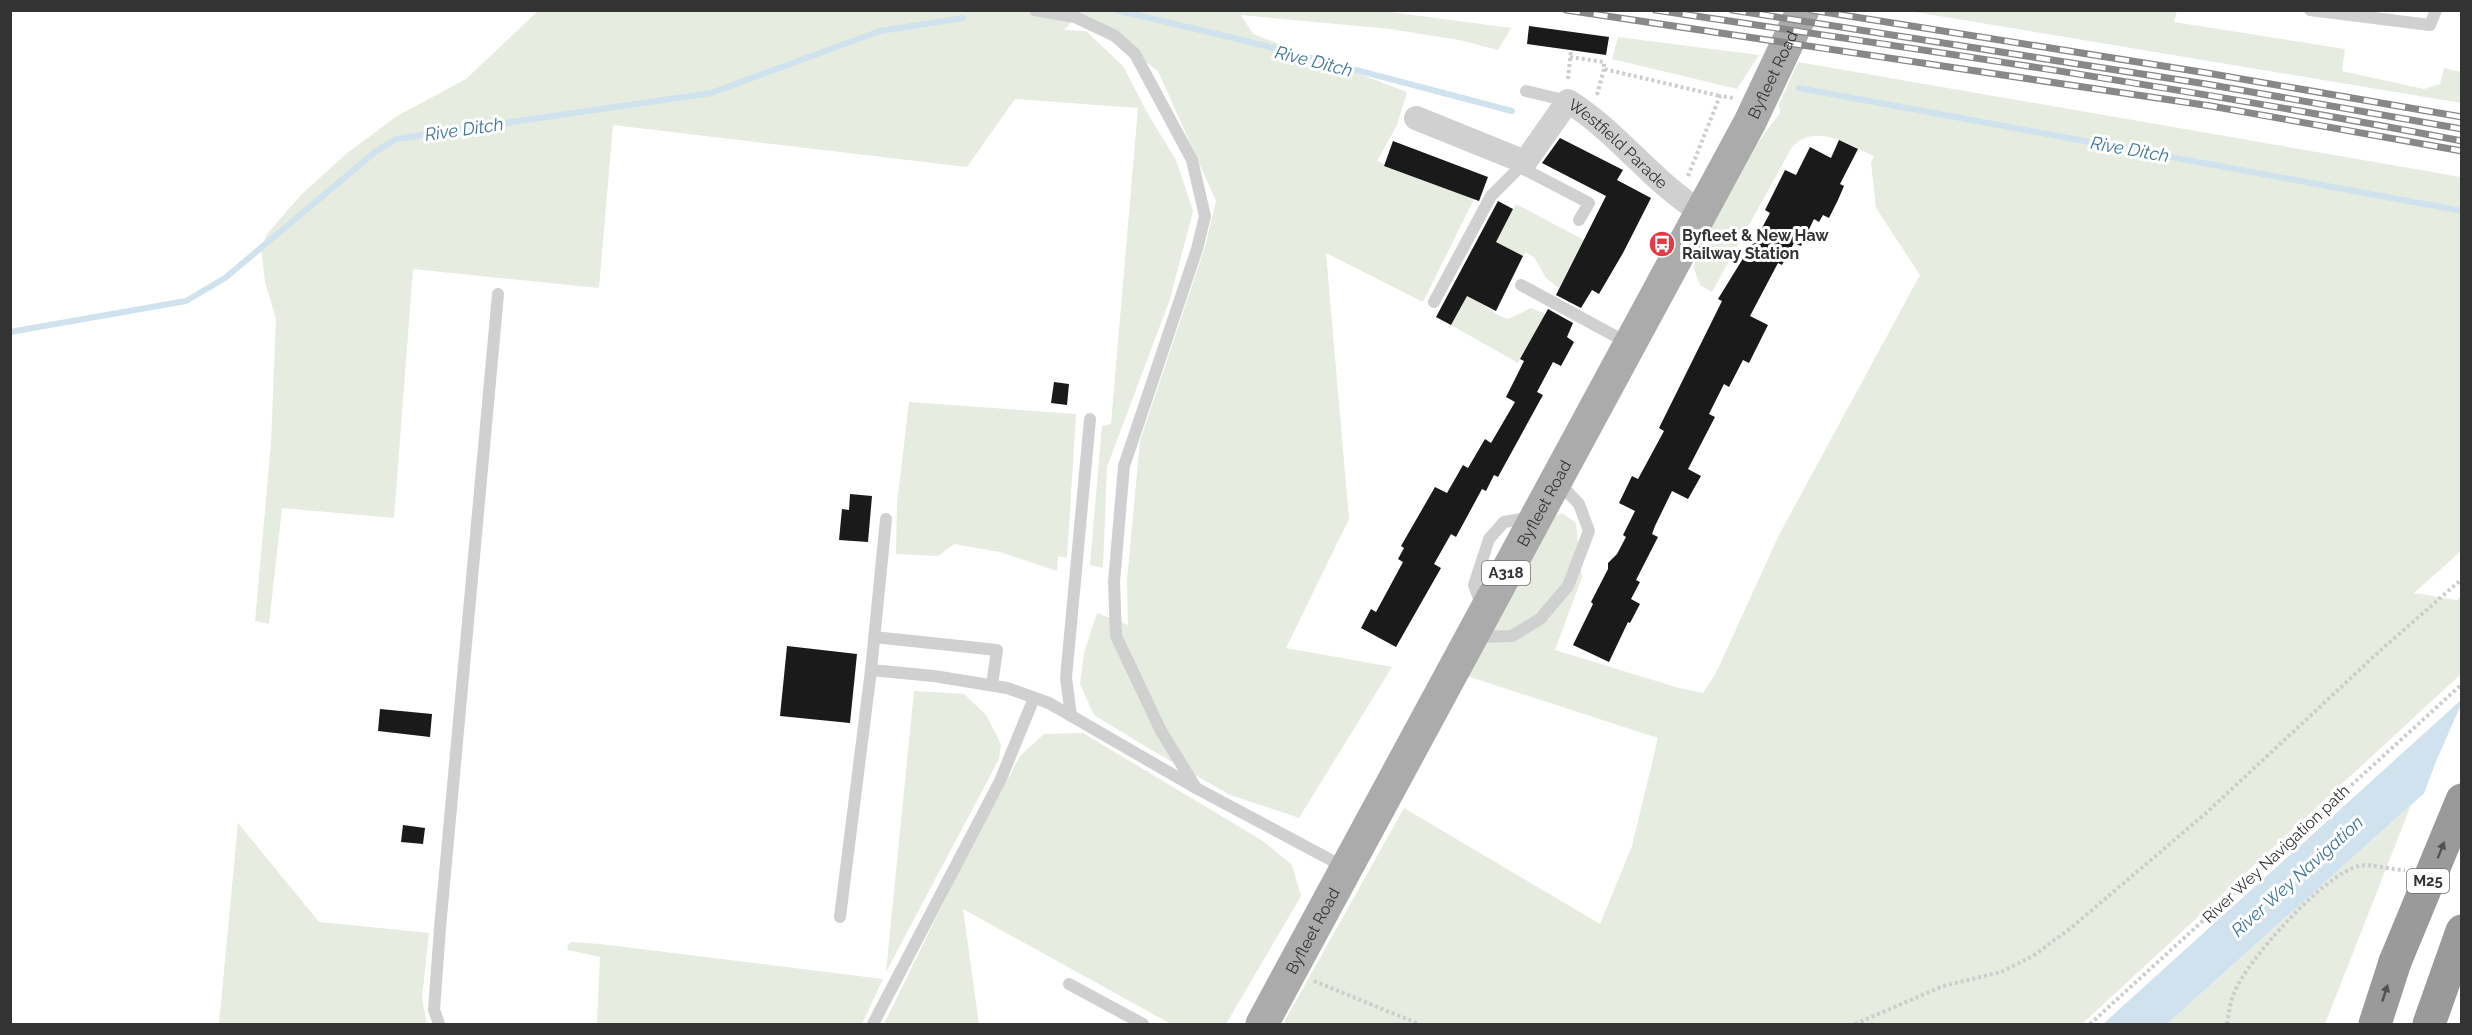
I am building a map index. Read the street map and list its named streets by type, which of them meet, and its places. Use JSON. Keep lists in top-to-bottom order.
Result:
{
  "streets": {
    "highway": ["M25"],
    "main road": ["Byfleet Road", "A318"],
    "street": ["Westfield Parade"],
    "path": ["River Wey Navigation path"]
  },
  "crossings": [
    ["Byfleet Road", "Westfield Parade"]
  ],
  "water": ["Rive Ditch", "River Wey Navigation"],
  "places": {
    "bus stop": ["Byfleet & New Haw Railway Station"]
  }
}
